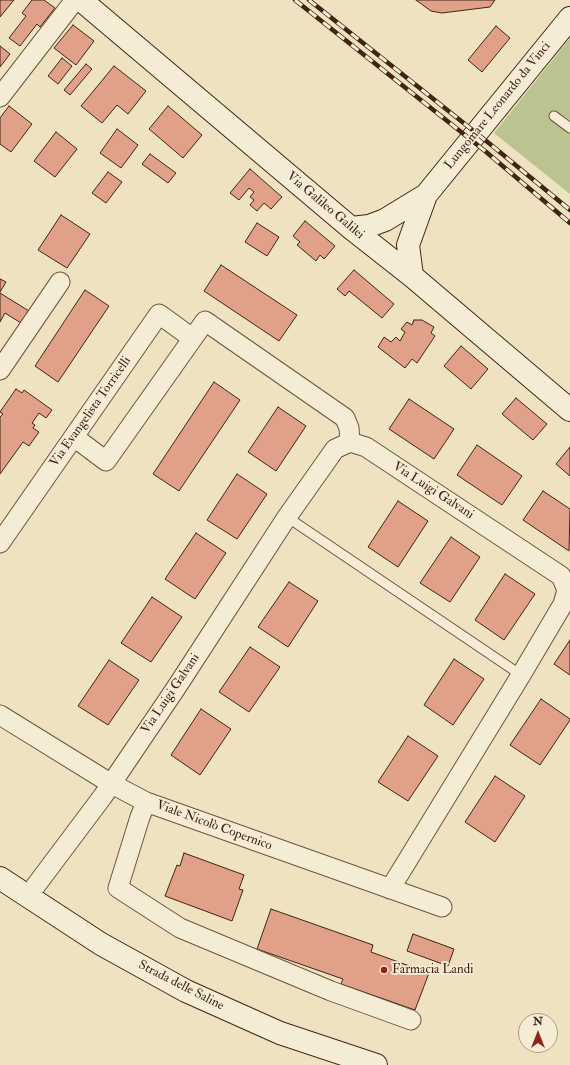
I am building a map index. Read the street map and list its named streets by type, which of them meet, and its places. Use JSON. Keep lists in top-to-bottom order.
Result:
{
  "streets": {
    "street": [
      "Lungomare Leonardo da Vinci",
      "Via Galileo Galilei",
      "Via Evangelista Torricelli",
      "Via Luigi Galvani",
      "Viale Nicolò Copernico",
      "Strada delle Saline"
    ]
  },
  "crossings": [
    ["Lungomare Leonardo da Vinci", "Via Galileo Galilei"],
    ["Via Luigi Galvani", "Viale Nicolò Copernico"],
    ["Via Luigi Galvani", "Strada delle Saline"]
  ],
  "places": ["Farmacia Landi"],
  "north": "top"
}
